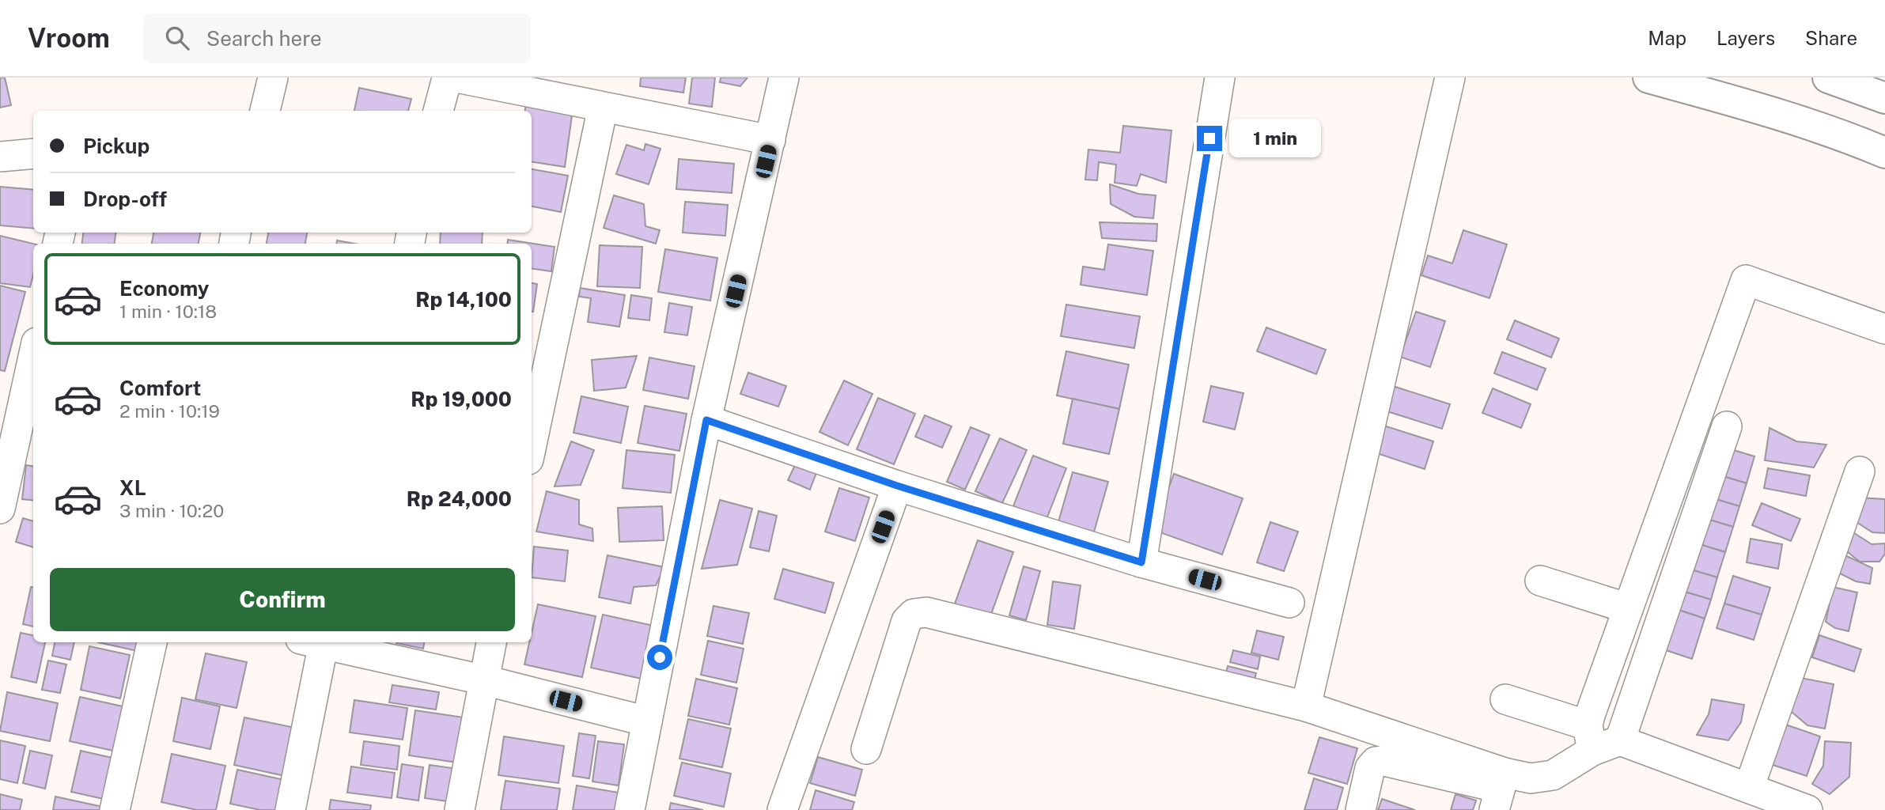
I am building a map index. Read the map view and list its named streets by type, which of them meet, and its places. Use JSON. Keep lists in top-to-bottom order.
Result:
{
  "page": {
    "header": "Vroom",
    "search": "Search here",
    "nav": ["Map", "Layers", "Share"],
    "banner": ["Pickup", "Drop-off"],
    "bubble": "1 min",
    "list": [
      {
        "name": "Economy",
        "note": "1 min · 10:18",
        "value": "Rp 14,100"
      },
      {
        "name": "Comfort",
        "note": "2 min · 10:19",
        "value": "Rp 19,000"
      },
      {
        "name": "XL",
        "note": "3 min · 10:20",
        "value": "Rp 24,000"
      }
    ],
    "buttons": "Confirm"
  }
}
